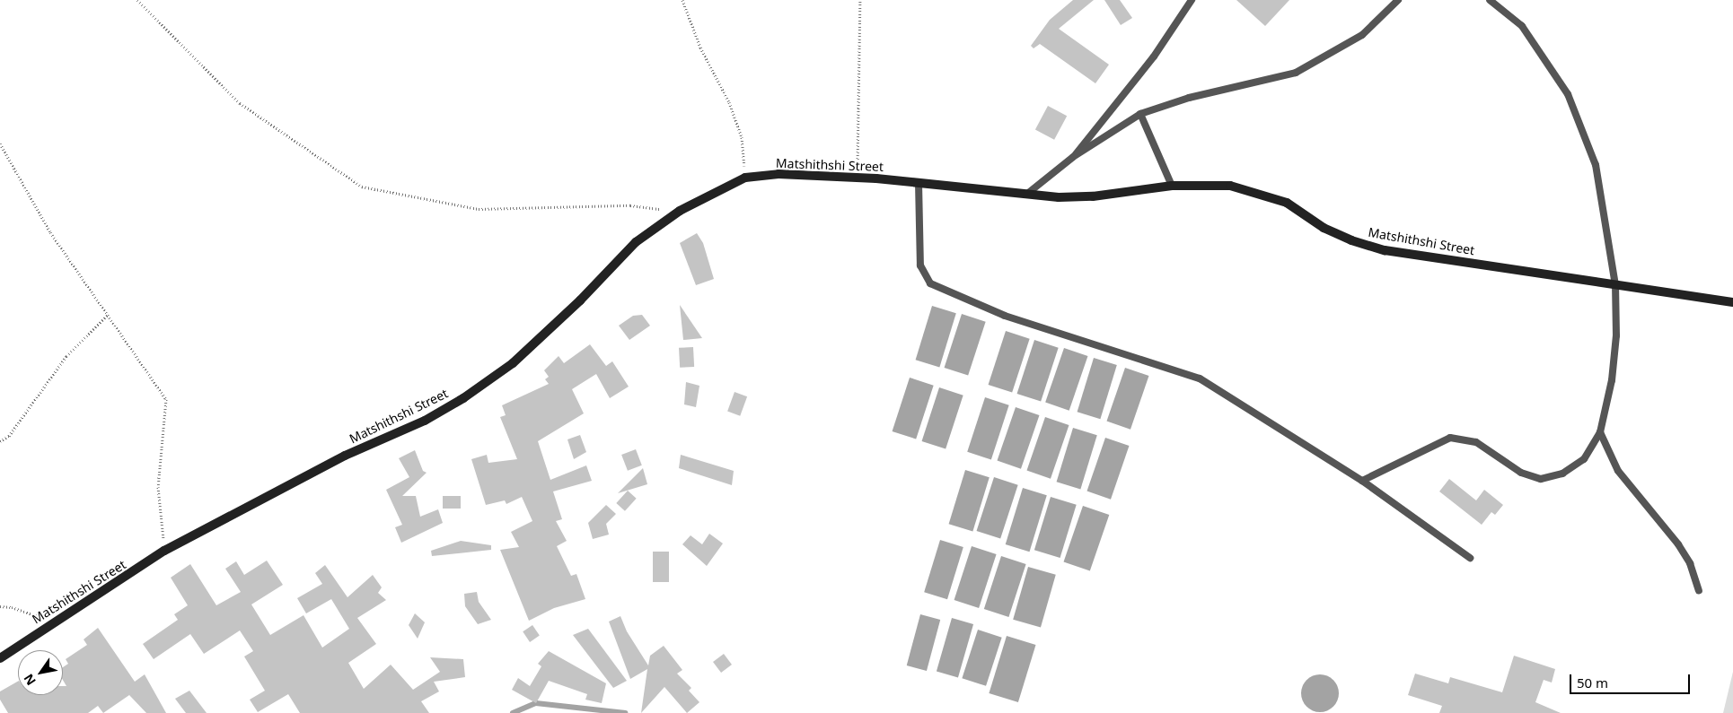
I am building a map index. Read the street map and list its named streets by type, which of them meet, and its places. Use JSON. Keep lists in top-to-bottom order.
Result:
{
  "streets": {
    "main road": ["Matshithshi Street"]
  },
  "scale_bar": "50 m",
  "north": "bottom left"
}
